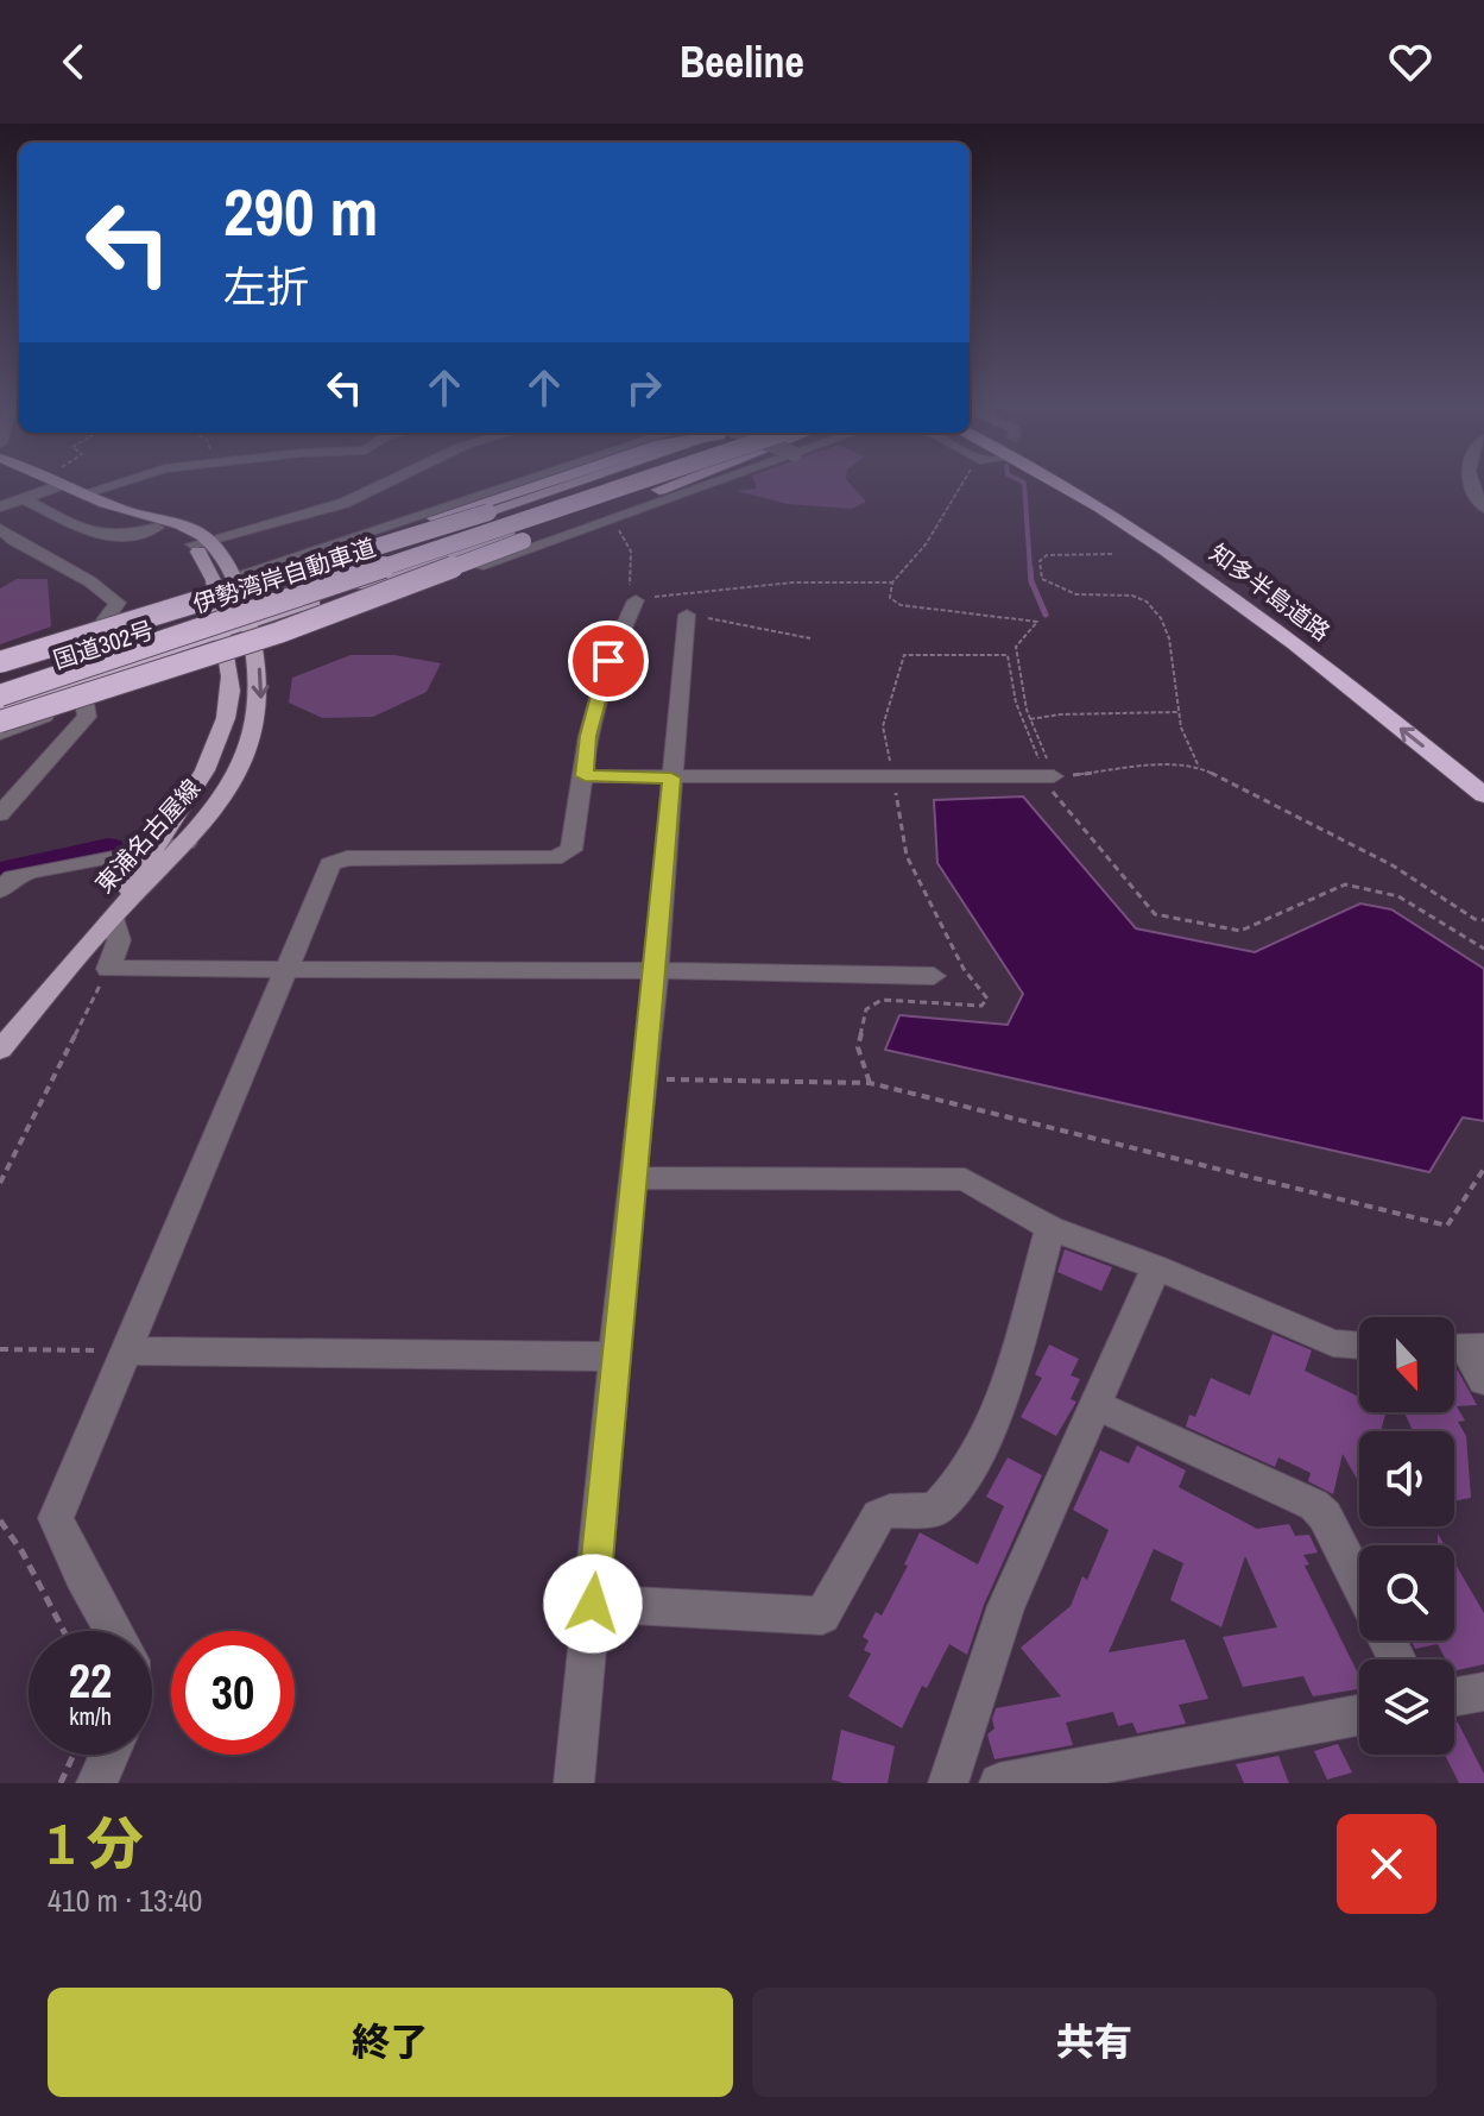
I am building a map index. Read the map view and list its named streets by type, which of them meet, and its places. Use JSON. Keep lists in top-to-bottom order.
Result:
{
  "streets": {
    "highway": ["伊勢湾岸自動車道", "知多半島道路", "国道302号"],
    "main road": ["東浦名古屋線"]
  },
  "crossings": [
    ["国道302号", "東浦名古屋線"]
  ],
  "north": "bottom",
  "page": {
    "header": "Beeline",
    "turn": ["290 m", "左折"],
    "speed": "22 km/h",
    "limit": "30",
    "heading": ["1 分", "410 m · 13:40"],
    "buttons": ["終了", "共有"]
  }
}
